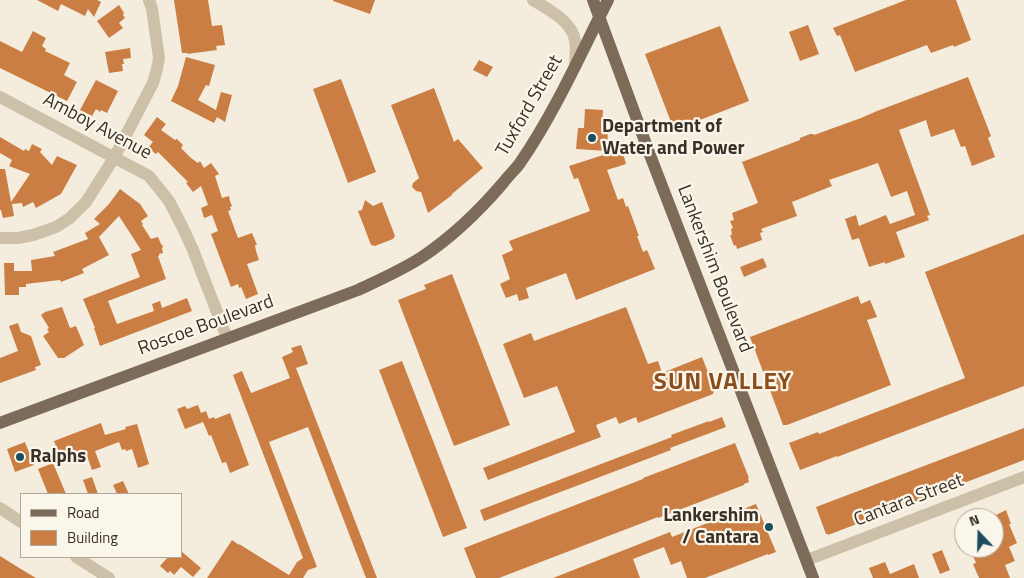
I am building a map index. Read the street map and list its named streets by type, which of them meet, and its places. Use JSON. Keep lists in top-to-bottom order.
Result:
{
  "streets": {
    "main road": ["Tuxford Street", "Lankershim Boulevard", "Roscoe Boulevard"],
    "street": ["Amboy Avenue", "Cantara Street"]
  },
  "crossings": [
    ["Tuxford Street", "Lankershim Boulevard"],
    ["Tuxford Street", "Roscoe Boulevard"],
    ["Amboy Avenue", "Roscoe Boulevard"],
    ["Lankershim Boulevard", "Cantara Street"]
  ],
  "districts": ["SUN VALLEY"],
  "places": ["Department of Water and Power", "Ralphs", "Lankershim / Cantara"],
  "legend": ["Road", "Building"],
  "north": "top"
}
